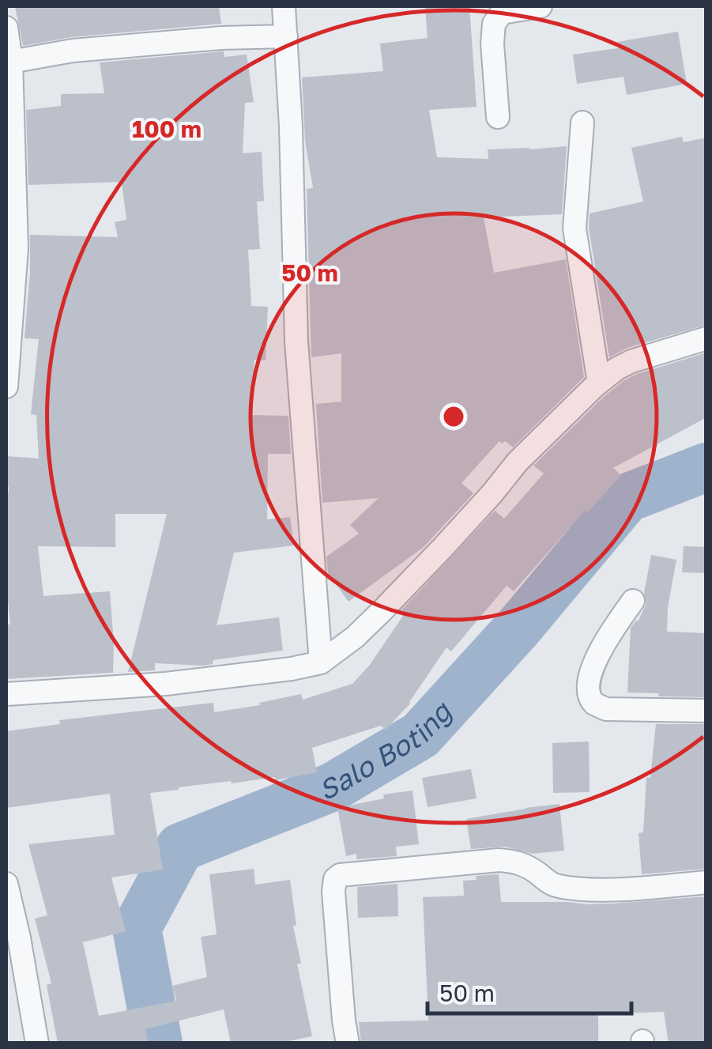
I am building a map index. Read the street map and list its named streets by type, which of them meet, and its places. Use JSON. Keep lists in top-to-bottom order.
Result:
{
  "water": ["Salo Boting"],
  "scale_bar": "50 m",
  "rings": ["100 m", "50 m"]
}
